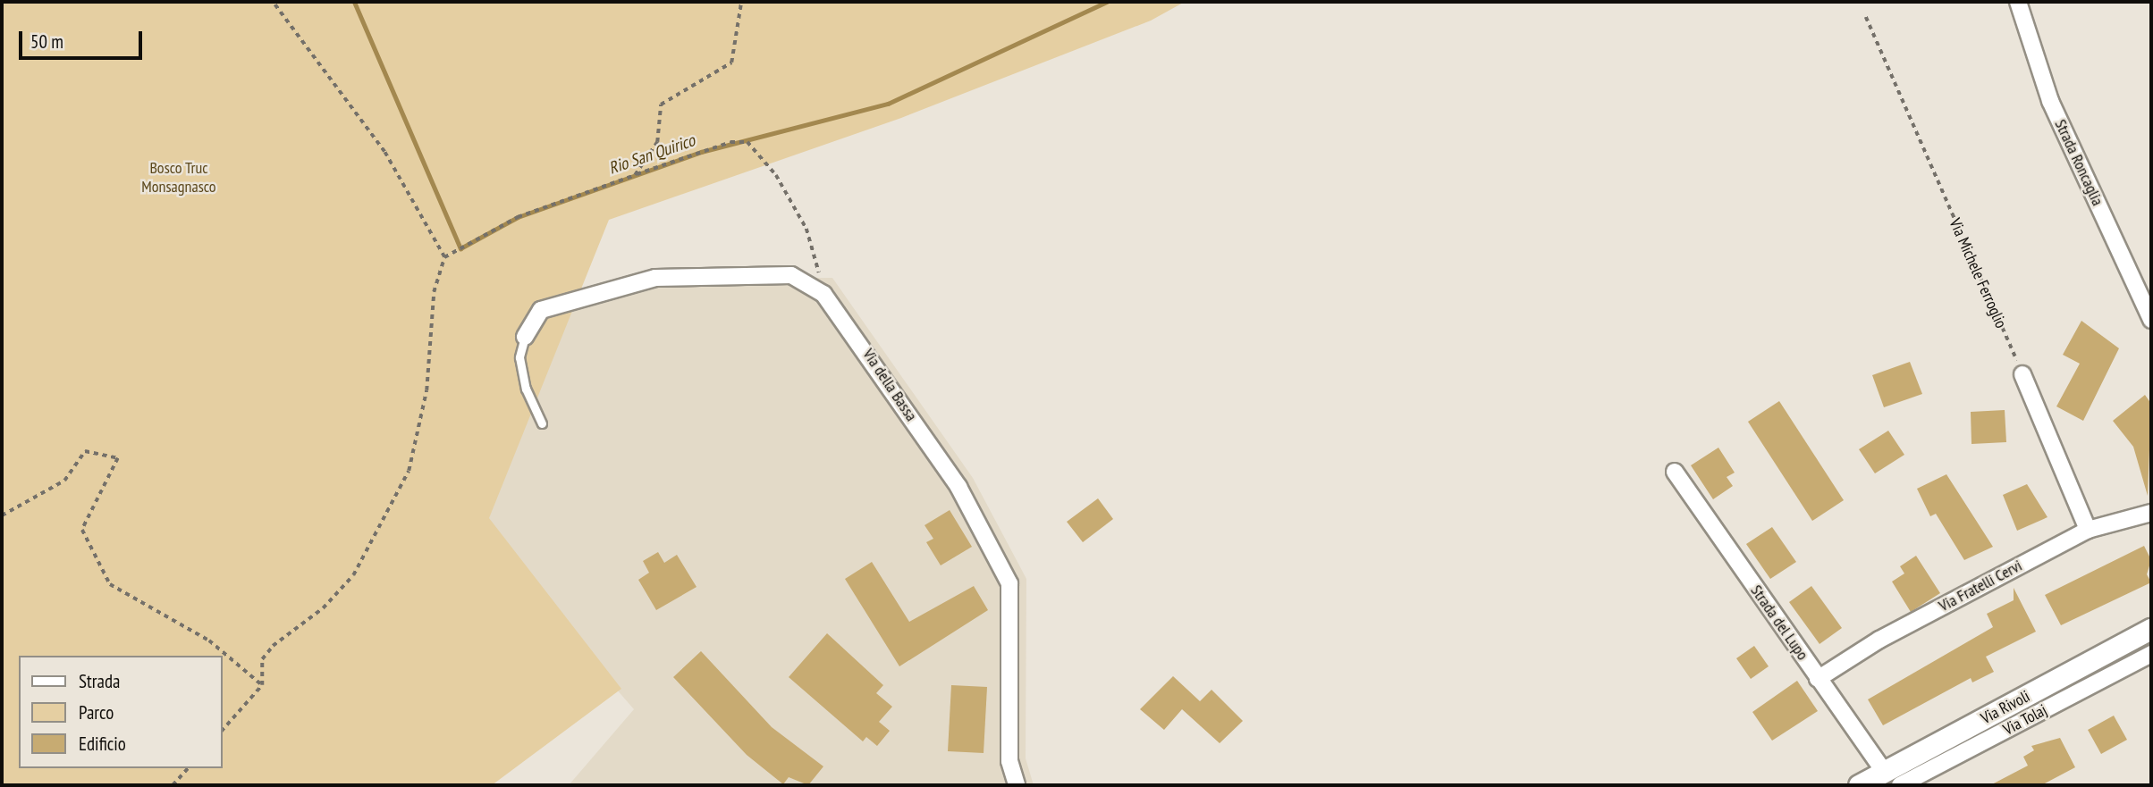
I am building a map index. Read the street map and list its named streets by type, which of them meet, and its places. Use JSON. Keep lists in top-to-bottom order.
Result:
{
  "streets": {
    "street": [
      "Strada Roncaglia",
      "Via della Bassa",
      "Via Fratelli Cervi",
      "Strada del Lupo",
      "Via Rivoli",
      "Via Tolaj"
    ],
    "path": ["Via Michele Ferroglio"]
  },
  "crossings": [
    ["Via Fratelli Cervi", "Strada del Lupo"],
    ["Strada del Lupo", "Via Rivoli"],
    ["Strada del Lupo", "Via Tolaj"],
    ["Via Rivoli", "Via Tolaj"]
  ],
  "water": ["Rio San Quirico"],
  "parks": ["Bosco Truc Monsagnasco"],
  "legend": ["Strada", "Parco", "Edificio"],
  "scale_bar": "50 m"
}
